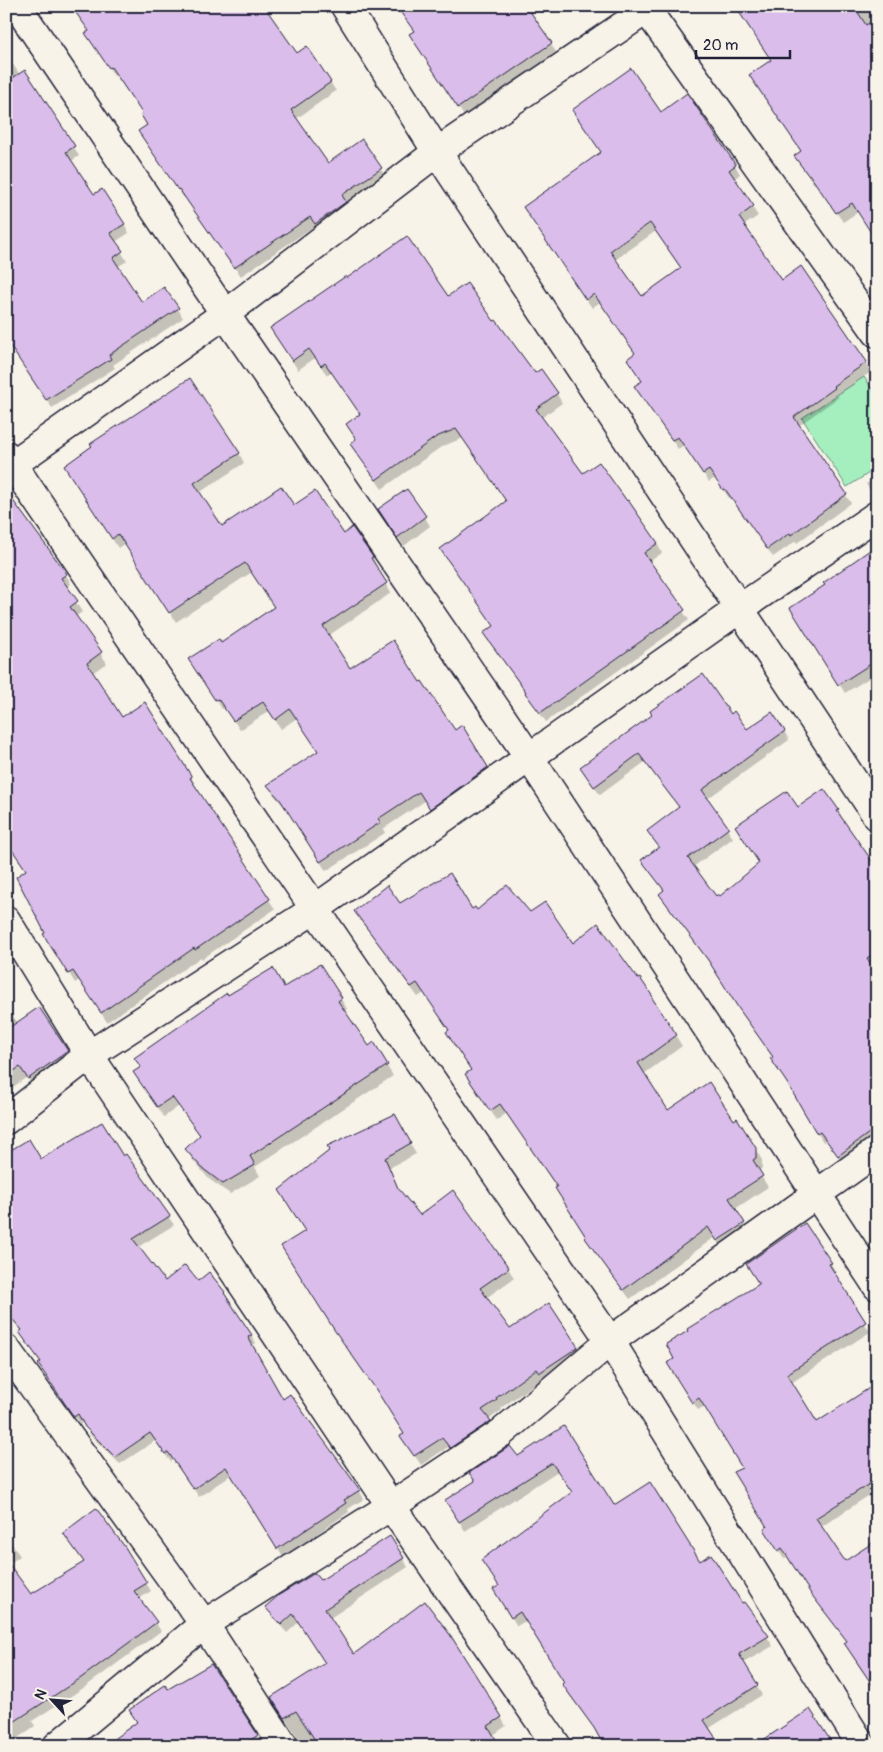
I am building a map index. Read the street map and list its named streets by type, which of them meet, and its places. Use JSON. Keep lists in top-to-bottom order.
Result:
{
  "scale_bar": "20 m",
  "north": "top left"
}
